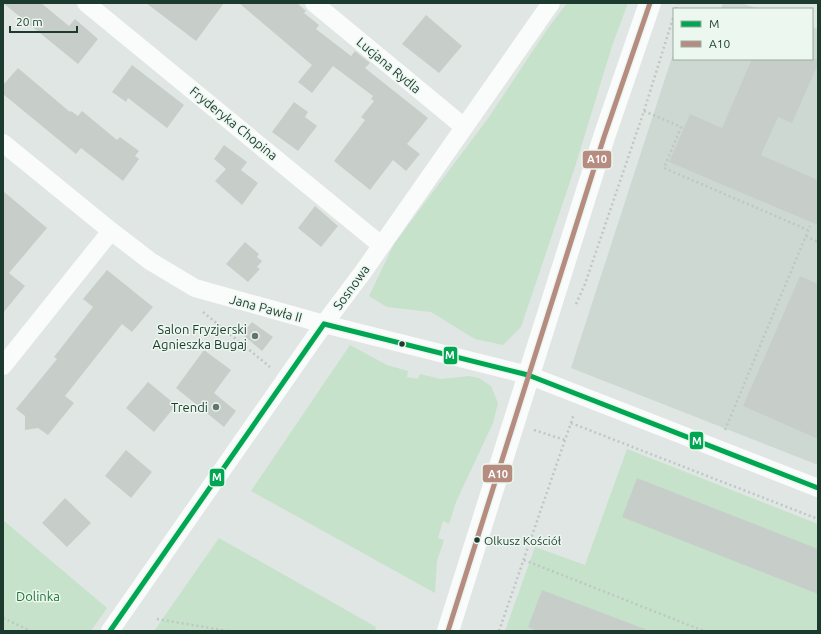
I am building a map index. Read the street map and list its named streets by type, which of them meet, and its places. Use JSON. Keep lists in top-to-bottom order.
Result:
{
  "streets": {
    "street": [
      "Lucjana Rydla",
      "Fryderyka Chopina",
      "Sosnowa",
      "Jana Pawła II"
    ]
  },
  "crossings": [
    ["Lucjana Rydla", "Sosnowa"],
    ["Fryderyka Chopina", "Sosnowa"],
    ["Sosnowa", "Jana Pawła II"]
  ],
  "parks": ["Dolinka"],
  "places": ["Salon Fryzjerski Agnieszka Bugaj", "Trendi", "Olkusz Kościół"],
  "lines": ["transit line A10", "transit line M"],
  "legend": ["M", "A10"],
  "scale_bar": "20 m"
}
